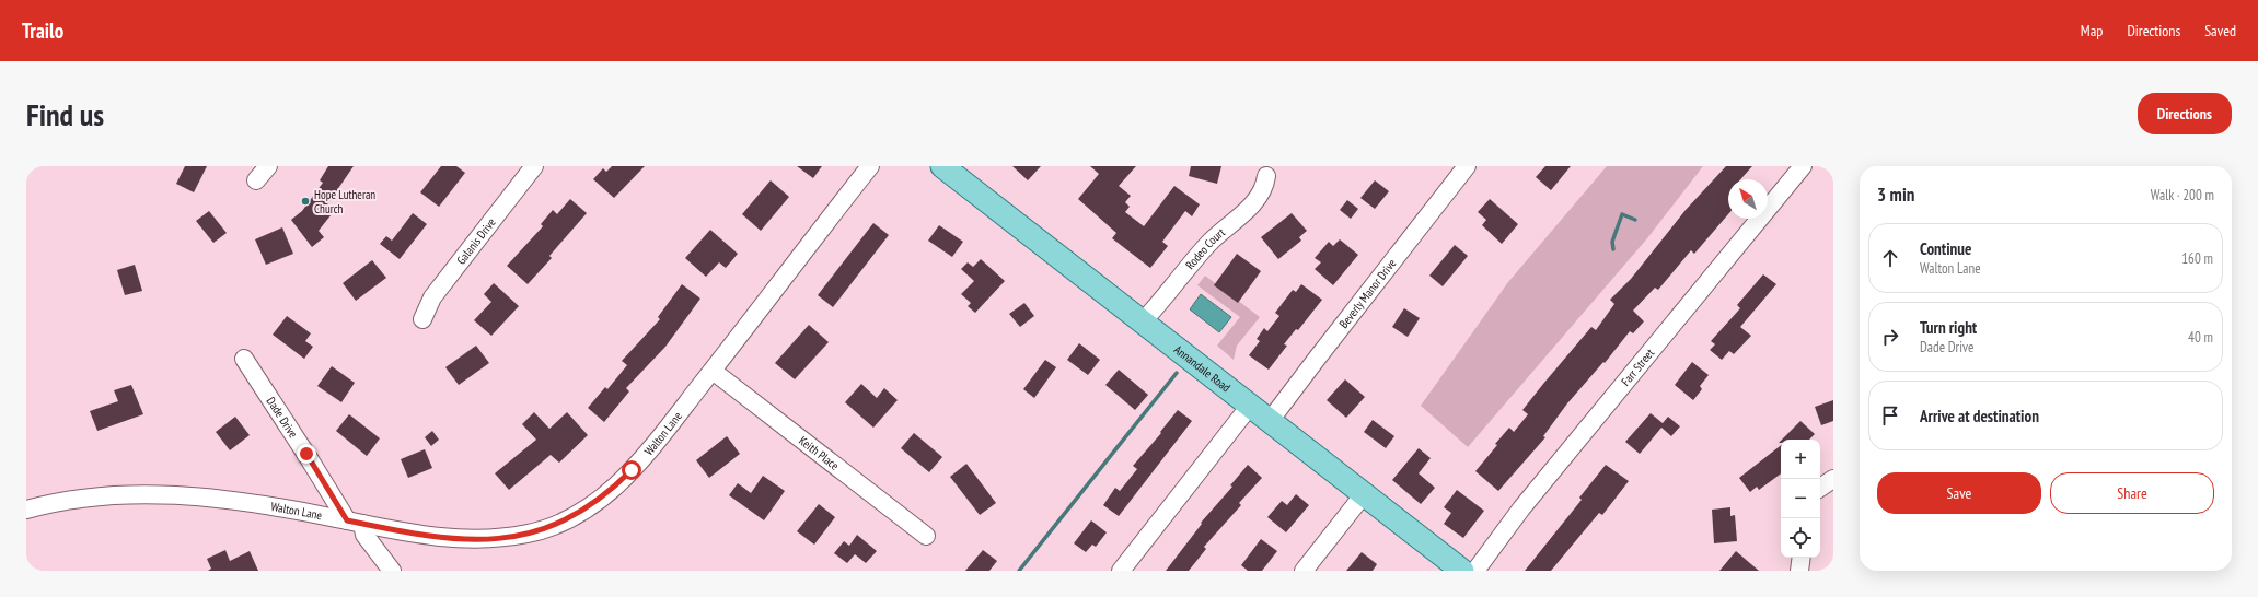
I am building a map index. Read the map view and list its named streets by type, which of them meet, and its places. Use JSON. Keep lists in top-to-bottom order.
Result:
{
  "streets": {
    "main road": ["Annandale Road"],
    "street": [
      "Galanis Drive",
      "Rodeo Court",
      "Beverly Manor Drive",
      "Farr Street",
      "Dade Drive",
      "Walton Lane",
      "Keith Place"
    ]
  },
  "crossings": [
    ["Rodeo Court", "Annandale Road"],
    ["Beverly Manor Drive", "Annandale Road"],
    ["Dade Drive", "Walton Lane"],
    ["Walton Lane", "Keith Place"]
  ],
  "places": ["Hope Lutheran Church"],
  "north": "top left",
  "page": {
    "header": "Trailo",
    "nav": ["Map", "Directions", "Saved"],
    "buttons": [
      "Directions",
      ["Save", "Share"]
    ],
    "title": "Find us",
    "heading": ["3 min", "Walk · 200 m"],
    "list": [
      ["Continue", "Walton Lane", "160 m"],
      ["Turn right", "Dade Drive", "40 m"],
      "Arrive at destination"
    ],
    "map_buttons": ["+", "−"]
  }
}
